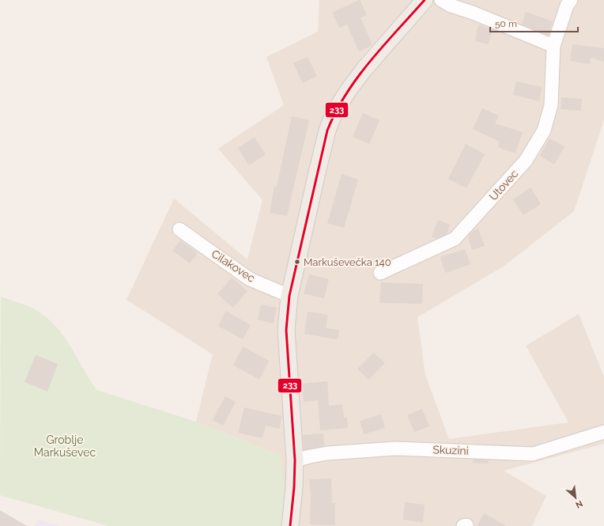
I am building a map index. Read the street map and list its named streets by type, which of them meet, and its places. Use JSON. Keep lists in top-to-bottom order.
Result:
{
  "streets": {
    "street": ["Utovec", "Cilakovec", "Skuzini"]
  },
  "parks": ["Groblje Markuševec"],
  "places": ["Markuševečka 140"],
  "lines": ["transit line 233"],
  "scale_bar": "50 m",
  "north": "bottom right"
}
